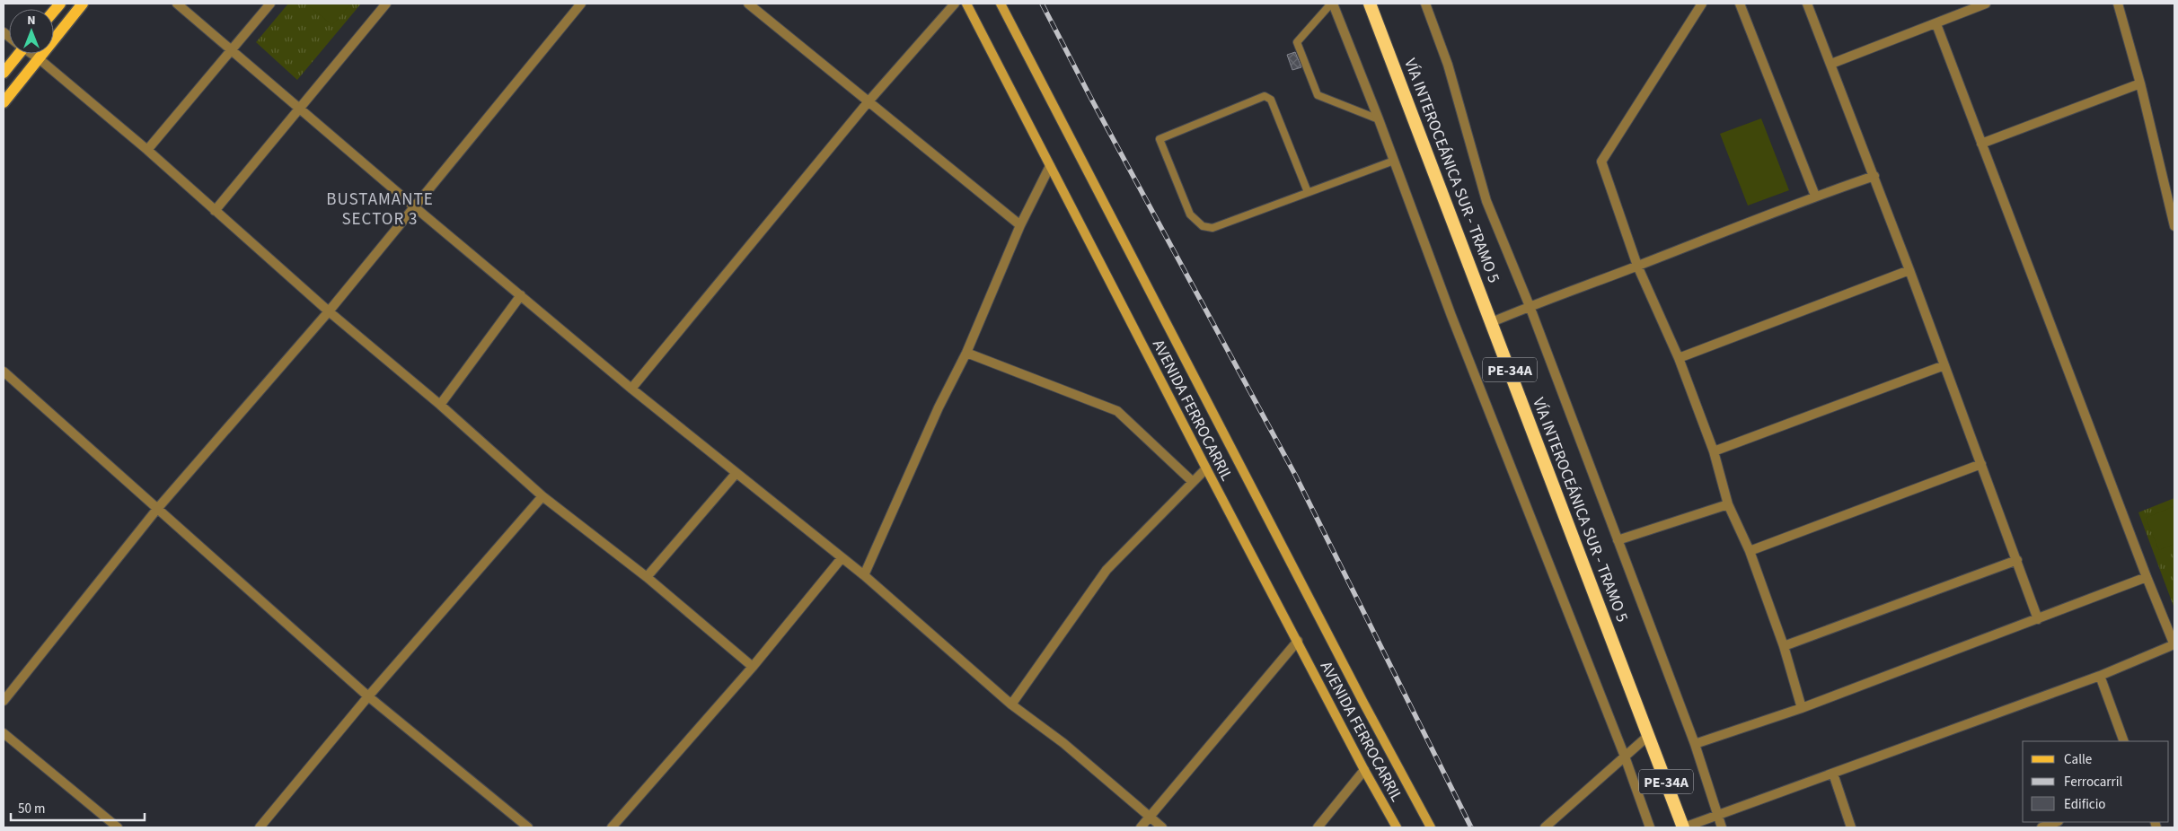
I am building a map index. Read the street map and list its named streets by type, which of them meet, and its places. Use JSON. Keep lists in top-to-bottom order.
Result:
{
  "streets": {
    "highway": ["VÍA INTEROCEÁNICA SUR - TRAMO 5", "PE-34A"],
    "main road": ["AVENIDA FERROCARRIL"]
  },
  "districts": ["BUSTAMANTE SECTOR 3"],
  "legend": ["Calle", "Ferrocarril", "Edificio"],
  "scale_bar": "50 m",
  "north": "top"
}
